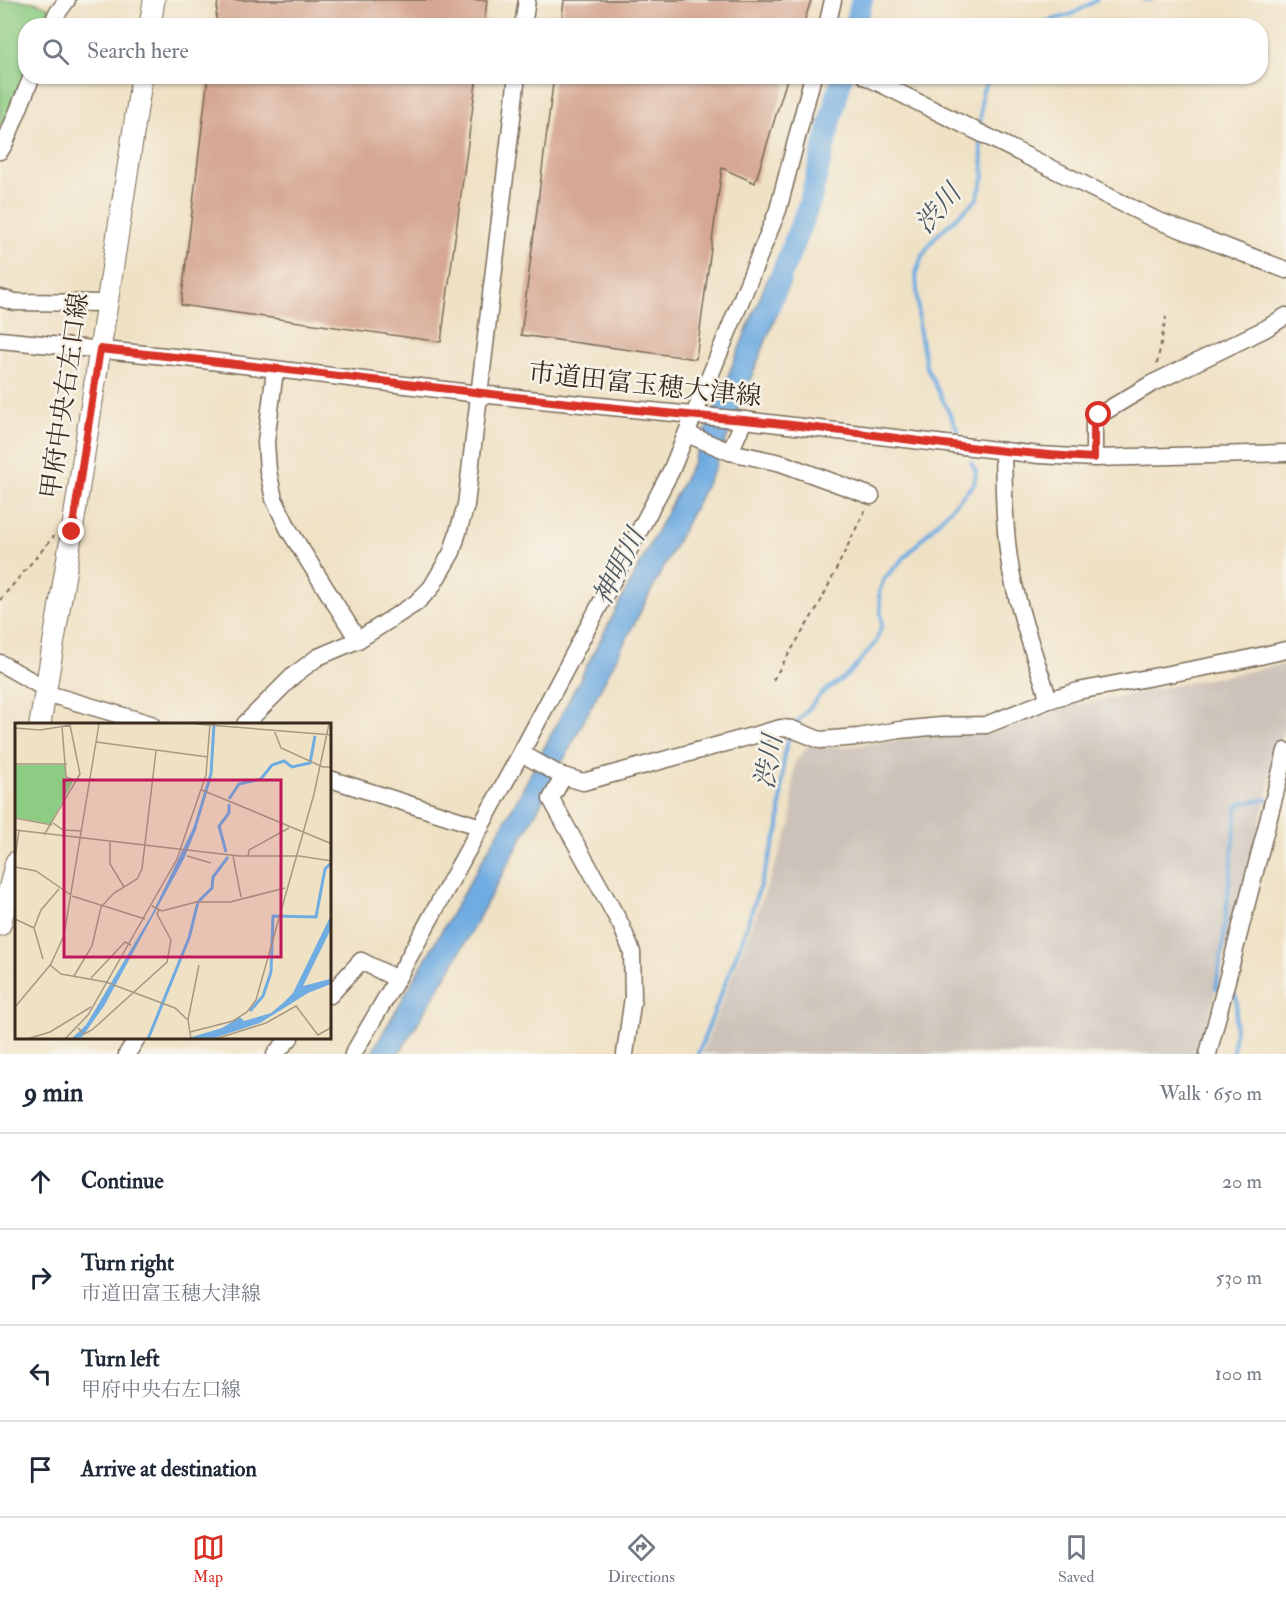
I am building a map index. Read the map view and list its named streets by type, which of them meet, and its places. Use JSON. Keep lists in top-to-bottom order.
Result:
{
  "streets": {
    "main road": ["甲府中央右左口線"],
    "street": ["市道田富玉穂大津線"]
  },
  "crossings": [
    ["市道田富玉穂大津線", "甲府中央右左口線"]
  ],
  "water": ["渋川", "神明川"],
  "page": {
    "search": "Search here",
    "heading": ["9 min", "Walk · 650 m"],
    "list": [
      ["Continue", "20 m"],
      ["Turn right", "市道田富玉穂大津線", "530 m"],
      ["Turn left", "甲府中央右左口線", "100 m"],
      "Arrive at destination"
    ],
    "nav": ["Map", "Directions", "Saved"]
  }
}
